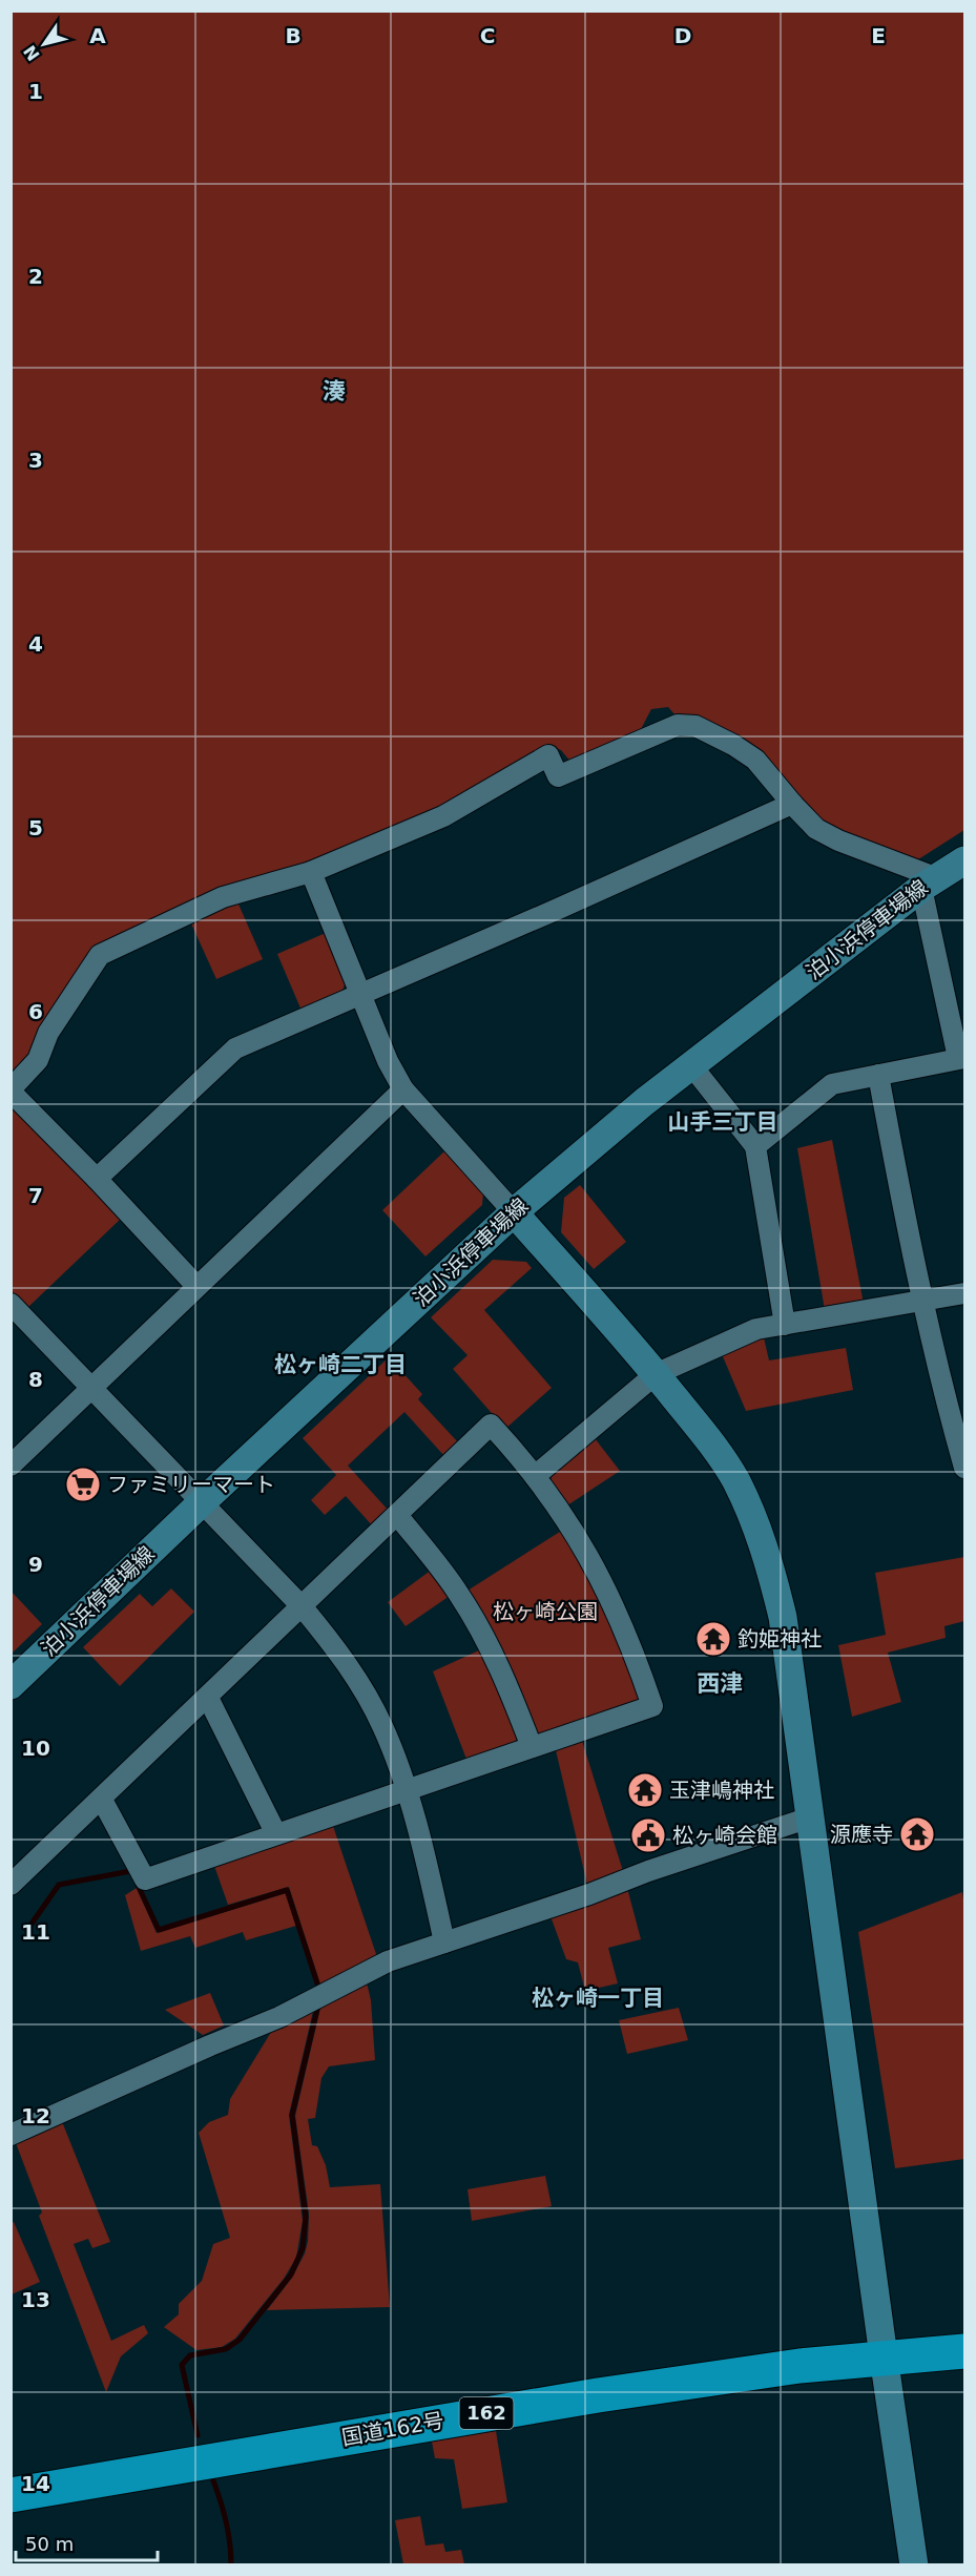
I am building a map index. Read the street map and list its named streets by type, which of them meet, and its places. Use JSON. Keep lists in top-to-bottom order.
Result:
{
  "streets": {
    "highway": ["162", "国道162号"],
    "street": ["泊小浜停車場線"]
  },
  "districts": [
    "湊",
    "山手三丁目",
    "松ヶ崎二丁目",
    "西津",
    "松ヶ崎一丁目"
  ],
  "parks": ["松ヶ崎公園"],
  "places": {
    "supermarket": ["ファミリーマート"],
    "temple": ["釣姫神社", "玉津嶋神社", "源應寺"],
    "public building": ["松ヶ崎会館"]
  },
  "scale_bar": "50 m",
  "north": "bottom left",
  "grid": {
    "columns": [
      "A",
      "B",
      "C",
      "D",
      "E"
    ],
    "rows": [
      "1",
      "2",
      "3",
      "4",
      "5",
      "6",
      "7",
      "8",
      "9",
      "10",
      "11",
      "12",
      "13",
      "14"
    ]
  }
}
